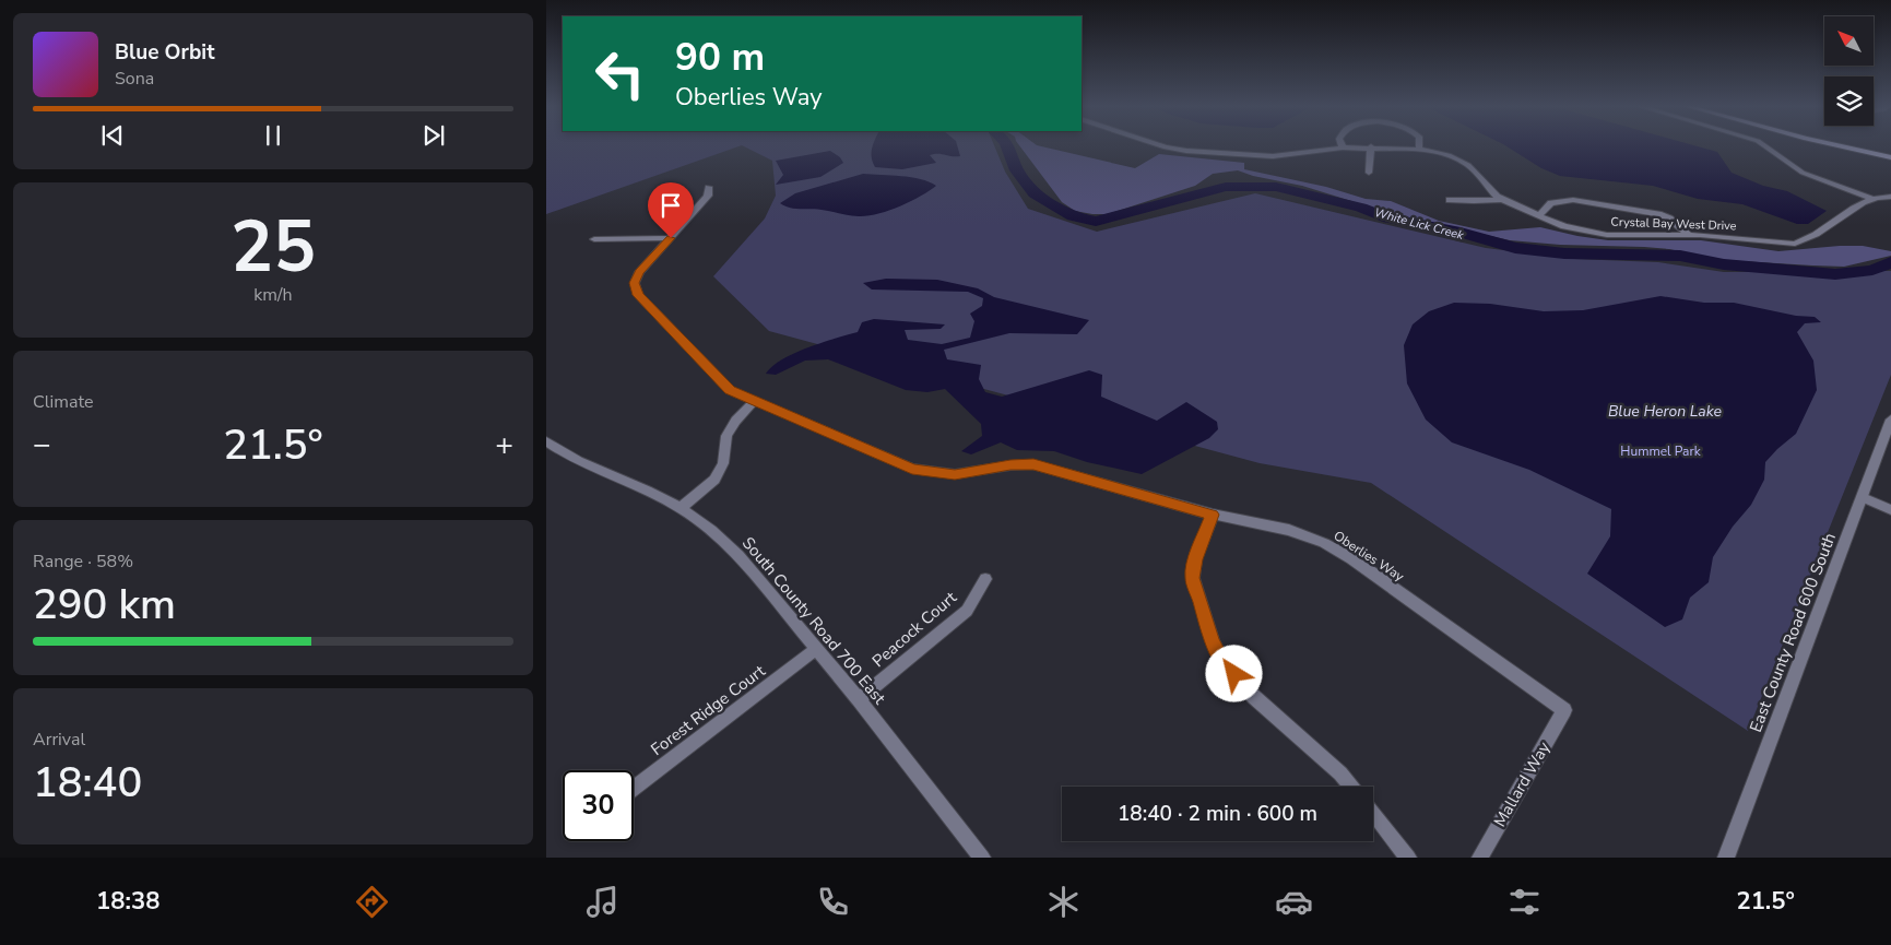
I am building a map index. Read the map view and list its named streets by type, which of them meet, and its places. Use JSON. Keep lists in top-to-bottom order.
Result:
{
  "streets": {
    "street": [
      "Crystal Bay West Drive",
      "Oberlies Way",
      "South County Road 700 East",
      "Peacock Court",
      "East County Road 600 South",
      "Forest Ridge Court",
      "Mallard Way"
    ]
  },
  "crossings": [
    ["Oberlies Way", "Mallard Way"],
    ["South County Road 700 East", "Peacock Court"],
    ["South County Road 700 East", "Forest Ridge Court"]
  ],
  "water": ["White Lick Creek", "Blue Heron Lake"],
  "parks": ["Hummel Park"],
  "north": "top left",
  "page": {
    "turn": ["90 m", "Oberlies Way"],
    "song": ["Blue Orbit", "Sona"],
    "tile": [
      ["25", "km/h"],
      "Climate",
      ["Range · 58%", "290 km"],
      ["Arrival", "18:40"]
    ],
    "heat": ["−", "21.5°", "+"],
    "limit": "30",
    "trip": "18:40 · 2 min · 600 m",
    "tabs": ["18:38", "21.5°"]
  }
}
